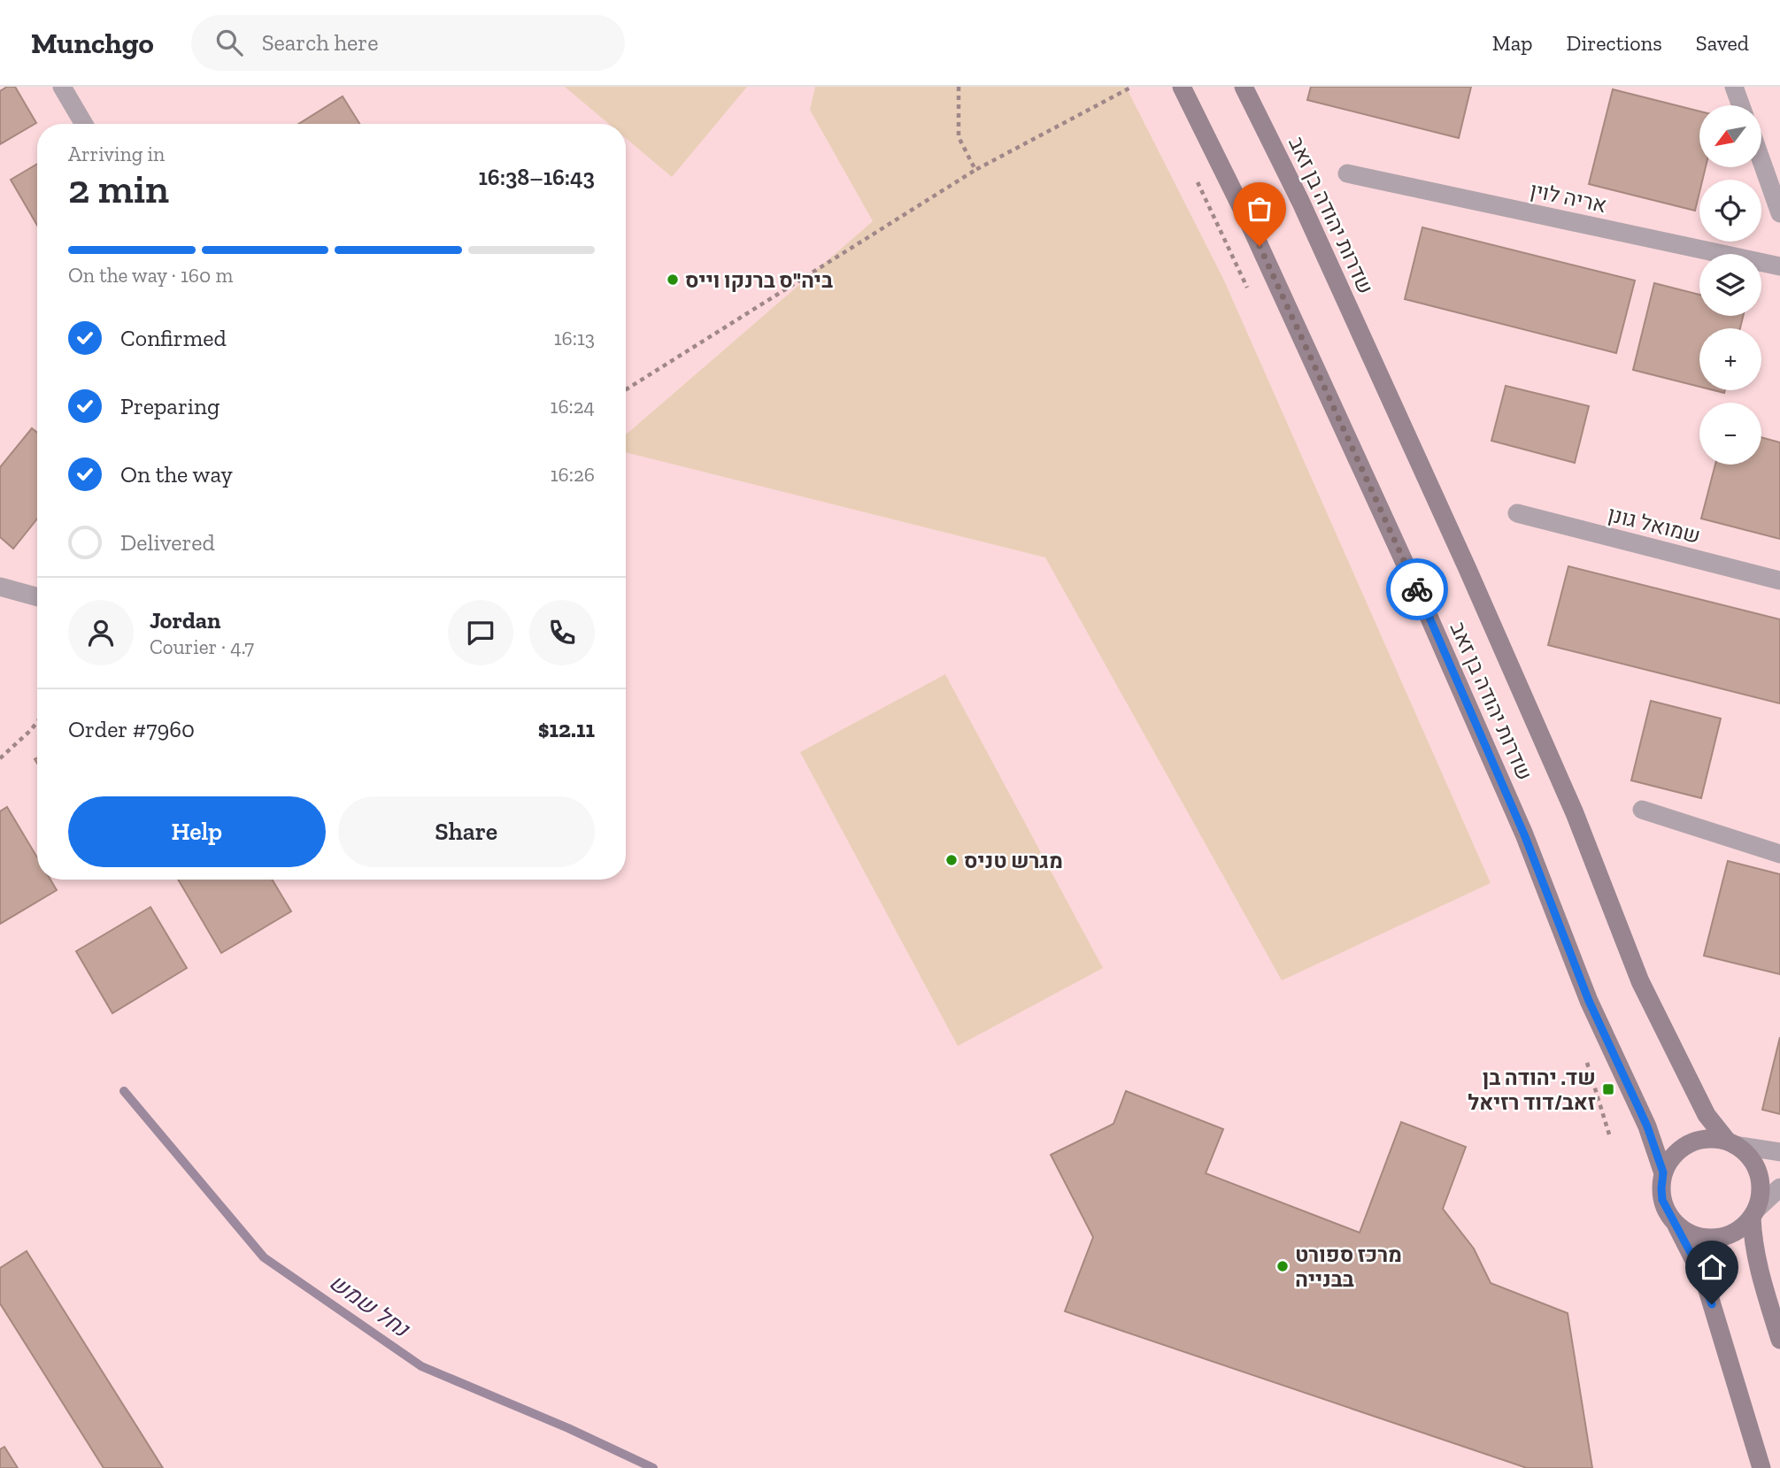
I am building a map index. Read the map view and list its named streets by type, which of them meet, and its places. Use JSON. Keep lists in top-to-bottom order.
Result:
{
  "streets": {
    "main road": ["שדרות יהודה בן זאב"],
    "street": ["אריה לוין", "שמואל גונן"]
  },
  "water": ["נחל שמש"],
  "places": {
    "other": ["ביה\"ס ברנקו וייס", "מגרש טניס", "מרכז ספורט בבנייה"],
    "transit": ["שד. יהודה בן זאב/דוד רזיאל"]
  },
  "north": "bottom left",
  "page": {
    "header": "Munchgo",
    "search": "Search here",
    "nav": ["Map", "Directions", "Saved"],
    "map_buttons": ["+", "−"],
    "heading": ["2 min", "Arriving in", "16:38–16:43"],
    "panel": [
      "Jordan",
      "Courier · 4.7",
      "Order #7960",
      "$12.11"
    ],
    "bar": "On the way · 160 m",
    "list": [
      ["Confirmed", "16:13"],
      ["Preparing", "16:24"],
      ["On the way", "16:26"],
      "Delivered"
    ],
    "buttons": ["Help", "Share"]
  }
}
